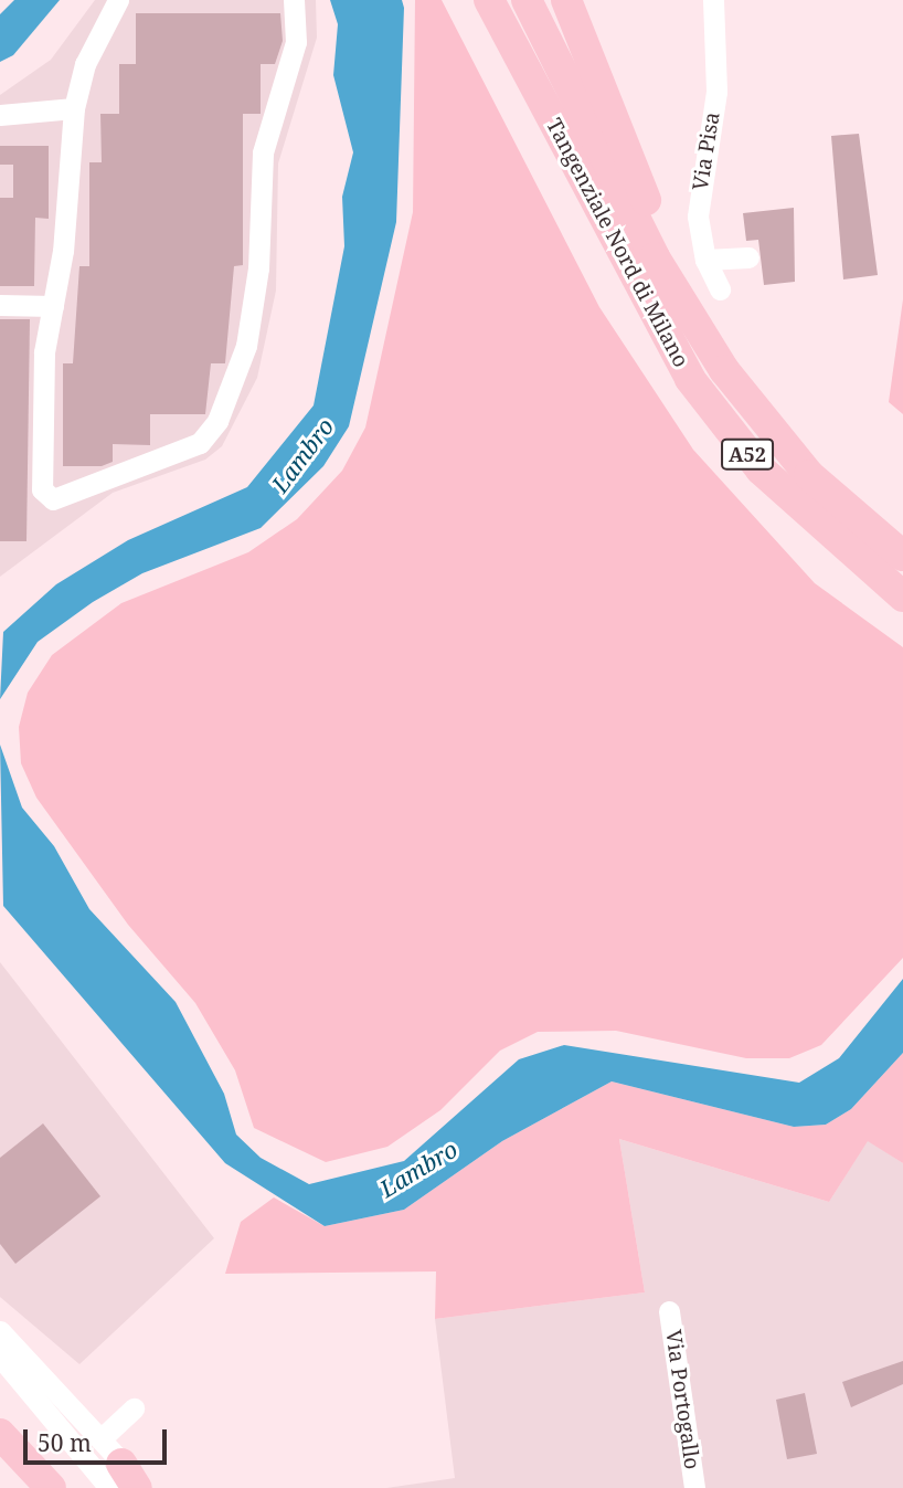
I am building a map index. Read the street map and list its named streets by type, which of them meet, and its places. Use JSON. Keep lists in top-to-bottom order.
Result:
{
  "streets": {
    "highway": ["Tangenziale Nord di Milano", "A52"],
    "street": ["Via Pisa", "Via Portogallo"]
  },
  "water": ["Lambro"],
  "scale_bar": "50 m"
}
